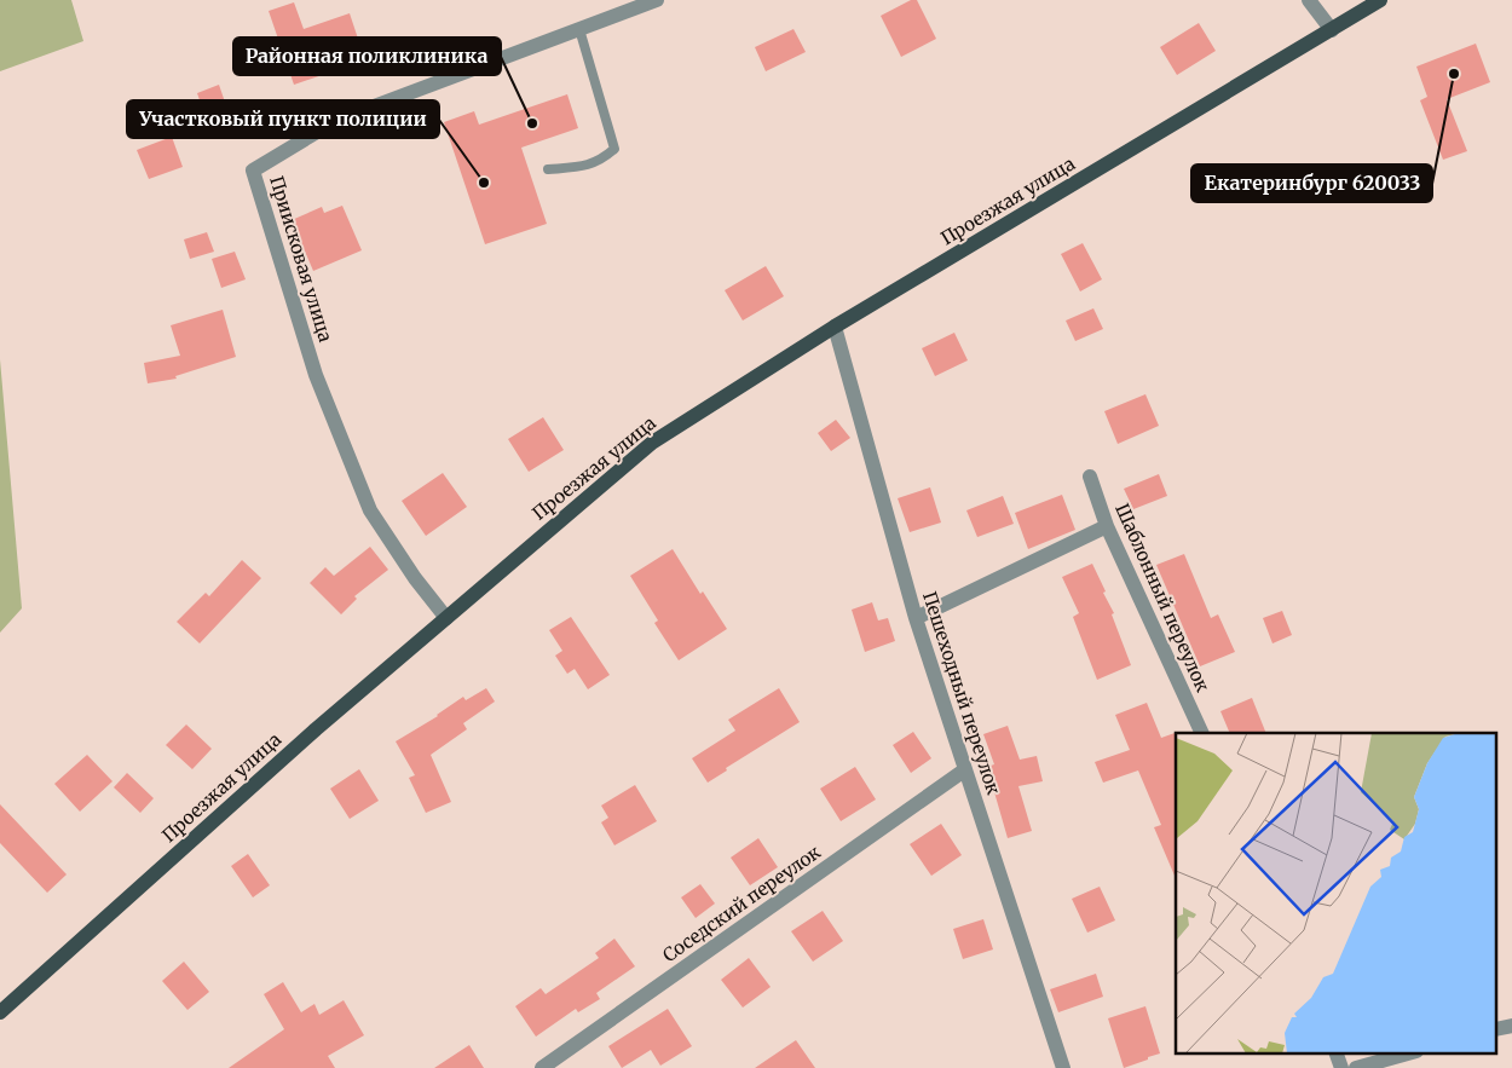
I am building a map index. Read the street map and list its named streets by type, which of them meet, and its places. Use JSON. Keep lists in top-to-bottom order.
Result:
{
  "streets": {
    "main road": ["Проезжая улица"],
    "street": [
      "Приисковая улица",
      "Шаблонный переулок",
      "Пешеходный переулок",
      "Соседский переулок"
    ]
  },
  "crossings": [
    ["Проезжая улица", "Приисковая улица"],
    ["Проезжая улица", "Пешеходный переулок"],
    ["Пешеходный переулок", "Соседский переулок"]
  ],
  "places": ["Екатеринбург 620033", "Районная поликлиника", "Участковый пункт полиции"]
}
